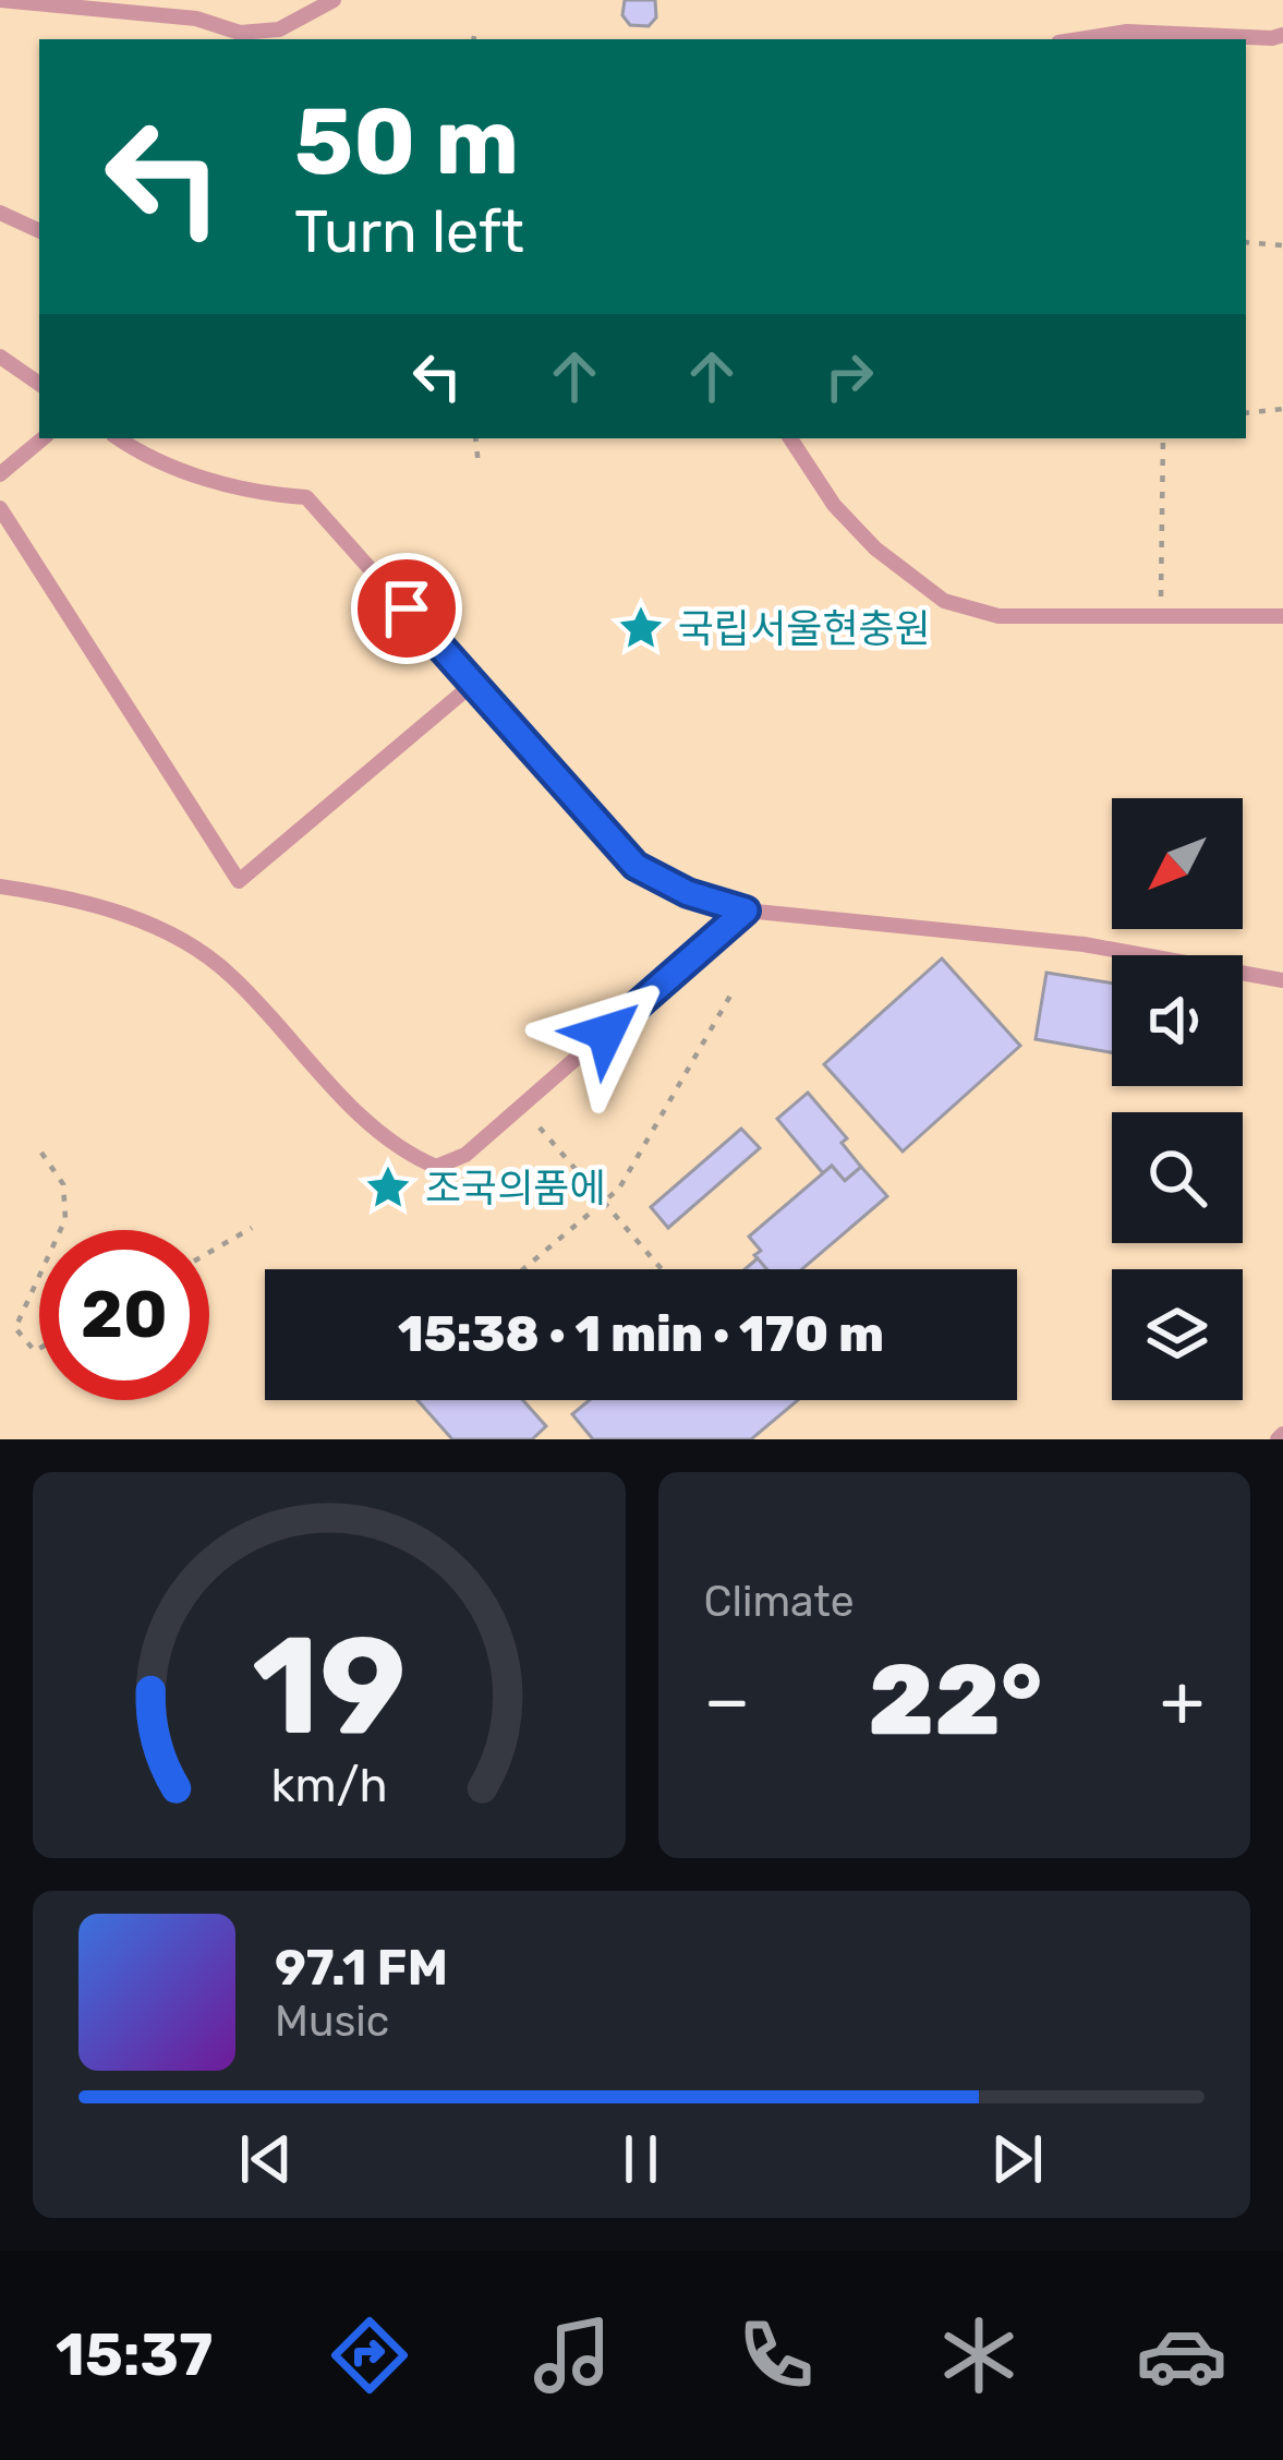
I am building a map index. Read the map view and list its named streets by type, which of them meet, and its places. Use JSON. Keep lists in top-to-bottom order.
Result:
{
  "places": {
    "place": ["국립서울현충원", "조국의품에"]
  },
  "north": "bottom left",
  "page": {
    "turn": ["50 m", "Turn left"],
    "limit": "20",
    "trip": "15:38 · 1 min · 170 m",
    "tile": "Climate",
    "heat": ["−", "22°", "+"],
    "song": ["97.1 FM", "Music"],
    "tabs": "15:37",
    "gauge": ["19", "km/h"]
  }
}
